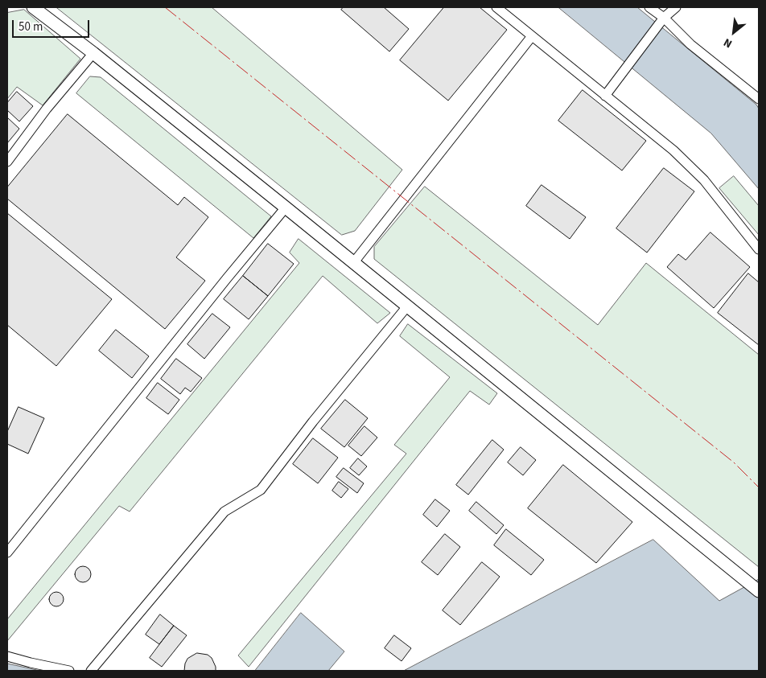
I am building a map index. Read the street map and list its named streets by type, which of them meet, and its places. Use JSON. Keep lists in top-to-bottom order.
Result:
{
  "scale_bar": "50 m",
  "north": "bottom left"
}
